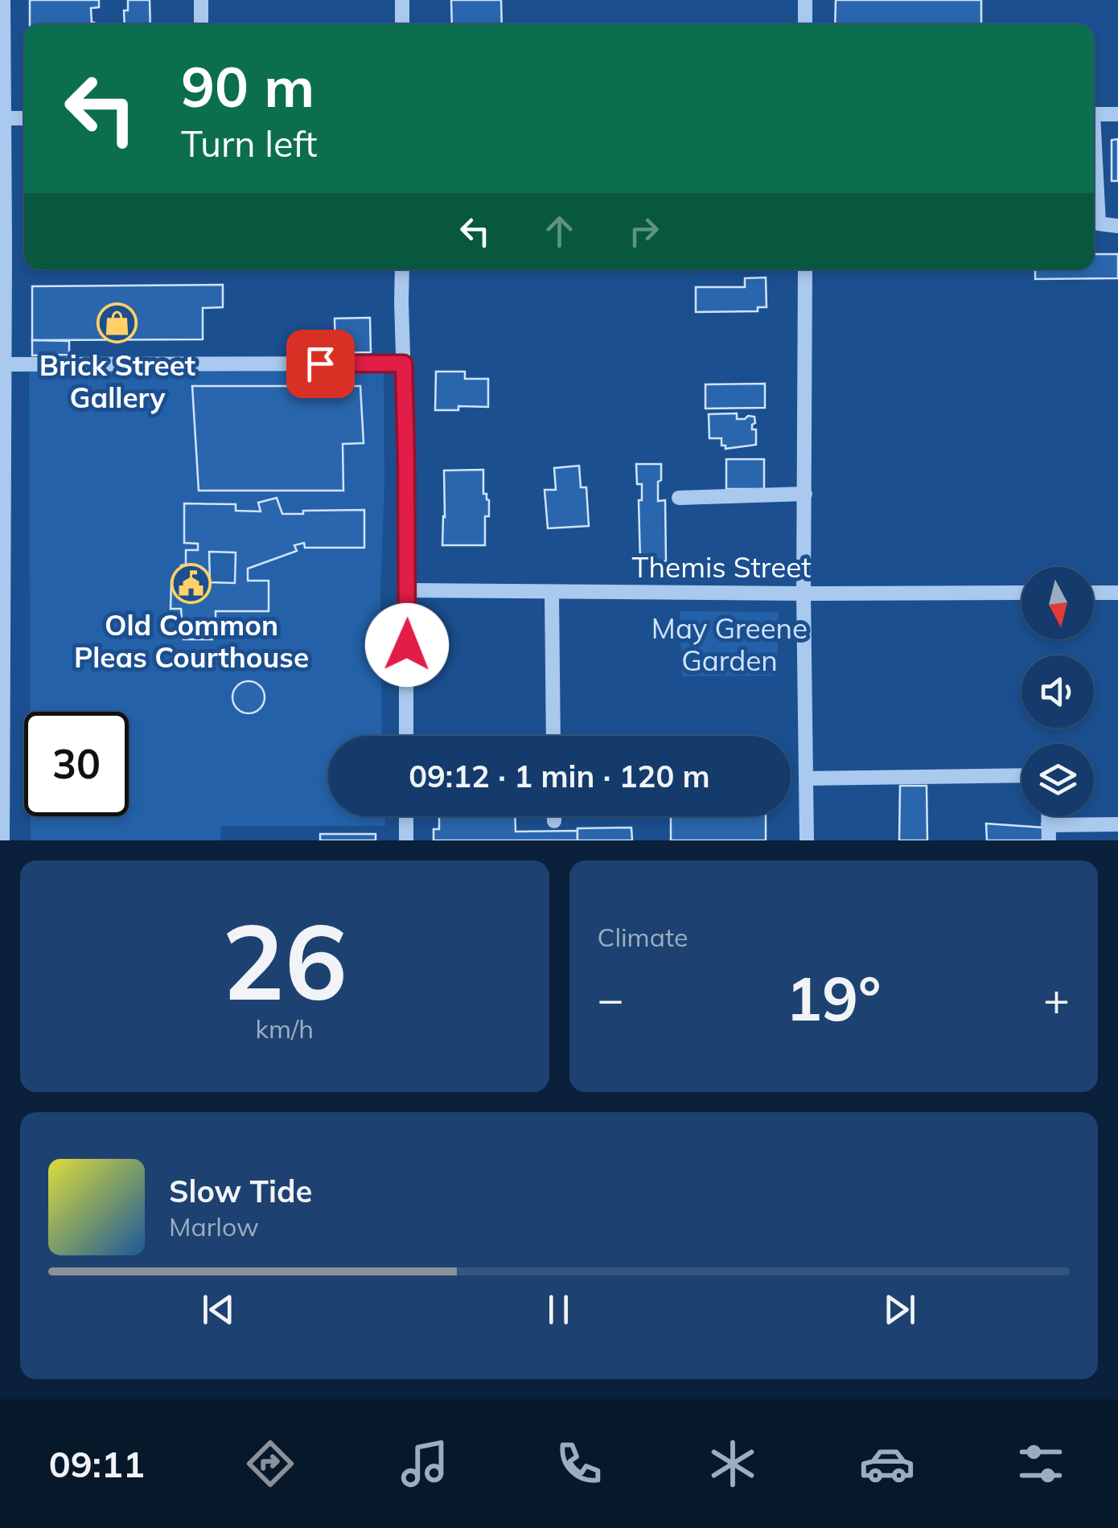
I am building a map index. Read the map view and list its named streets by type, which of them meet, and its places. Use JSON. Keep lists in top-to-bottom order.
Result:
{
  "streets": {
    "street": ["Themis Street"]
  },
  "parks": ["May Greene Garden"],
  "places": {
    "shop": ["Brick Street Gallery"],
    "public building": ["Old Common Pleas Courthouse"]
  },
  "north": "bottom",
  "page": {
    "turn": ["90 m", "Turn left"],
    "limit": "30",
    "trip": "09:12 · 1 min · 120 m",
    "tile": [
      ["26", "km/h"],
      "Climate"
    ],
    "heat": ["−", "19°", "+"],
    "song": ["Slow Tide", "Marlow"],
    "tabs": "09:11"
  }
}
